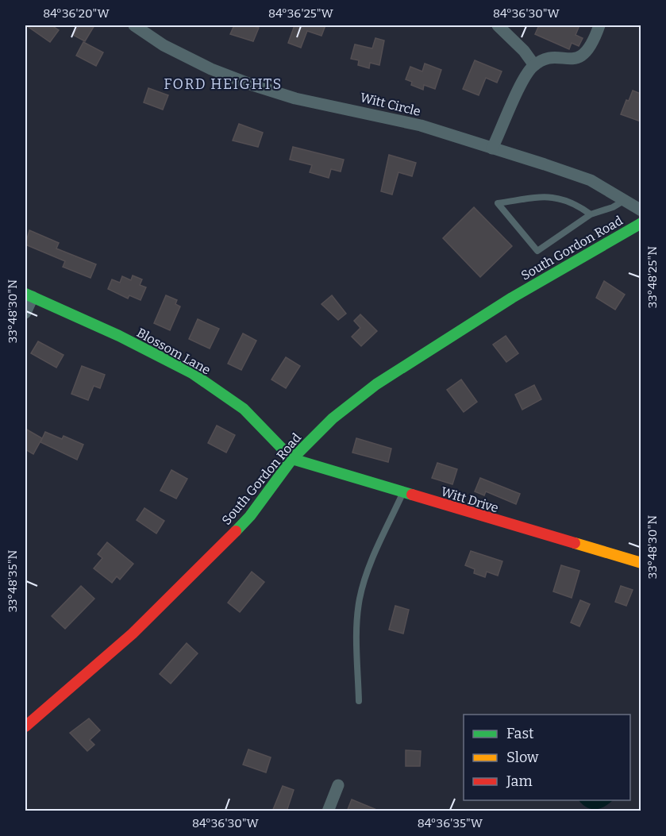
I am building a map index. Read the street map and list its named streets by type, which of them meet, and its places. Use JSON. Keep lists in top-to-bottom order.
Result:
{
  "streets": {
    "street": [
      "Witt Circle",
      "South Gordon Road",
      "Blossom Lane",
      "Witt Drive"
    ]
  },
  "crossings": [
    ["South Gordon Road", "Blossom Lane"],
    ["South Gordon Road", "Witt Drive"],
    ["Blossom Lane", "Witt Drive"]
  ],
  "districts": ["FORD HEIGHTS"],
  "legend": ["Fast", "Slow", "Jam"],
  "coordinates": [
    "84°36'20\"W",
    "84°36'25\"W",
    "84°36'30\"W",
    "33°48'25\"N",
    "33°48'30\"N",
    "33°48'35\"N",
    "84°36'35\"W"
  ]
}
